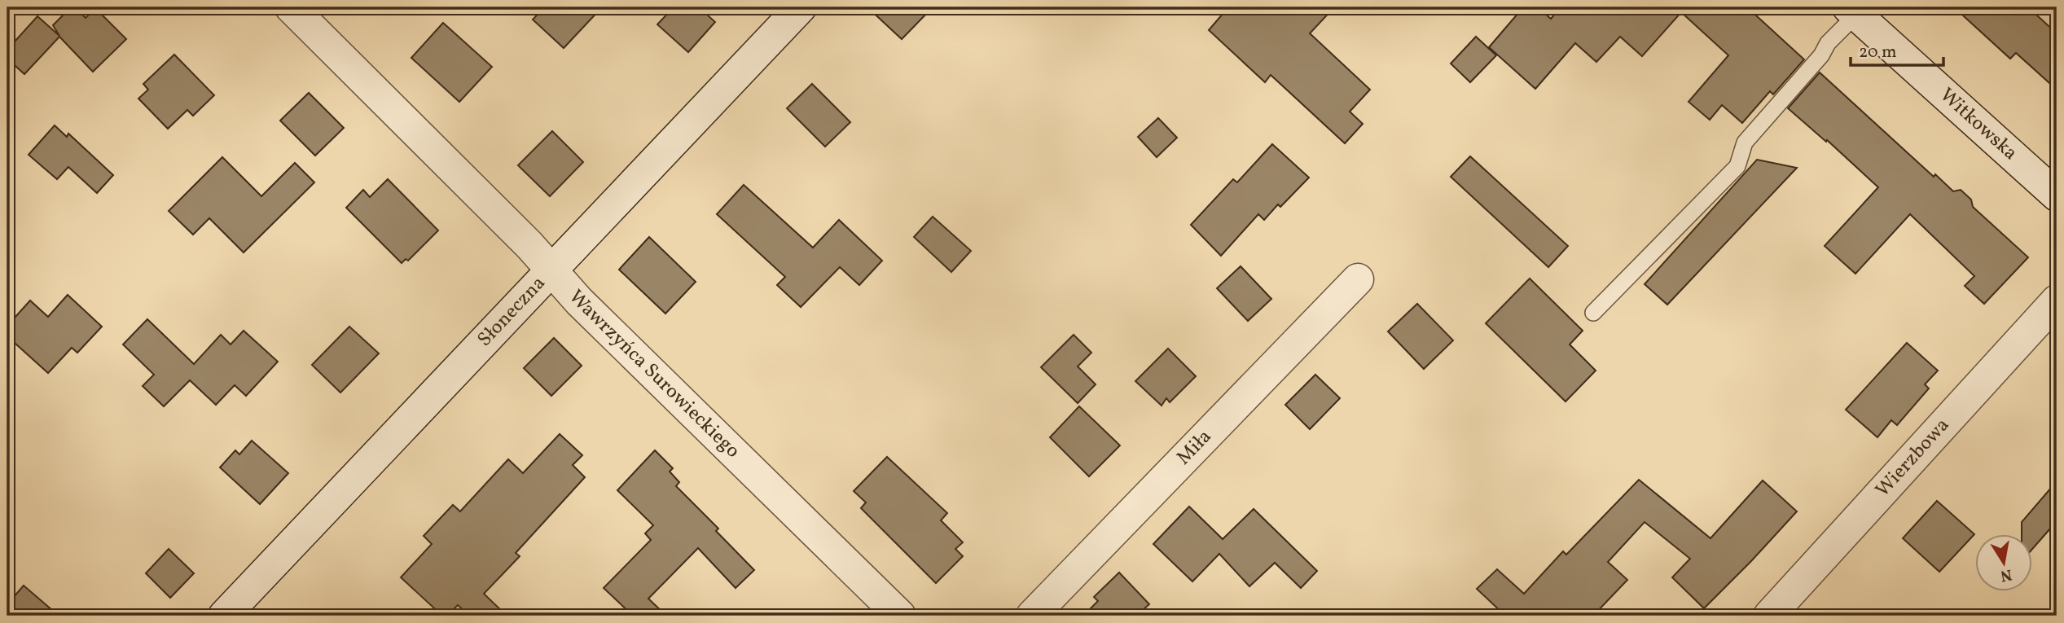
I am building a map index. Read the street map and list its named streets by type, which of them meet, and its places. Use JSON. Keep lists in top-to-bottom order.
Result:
{
  "streets": {
    "street": [
      "Witkowska",
      "Słoneczna",
      "Wawrzyńca Surowieckiego",
      "Miła",
      "Wierzbowa"
    ]
  },
  "crossings": [
    ["Słoneczna", "Wawrzyńca Surowieckiego"]
  ],
  "scale_bar": "20 m",
  "north": "bottom"
}
